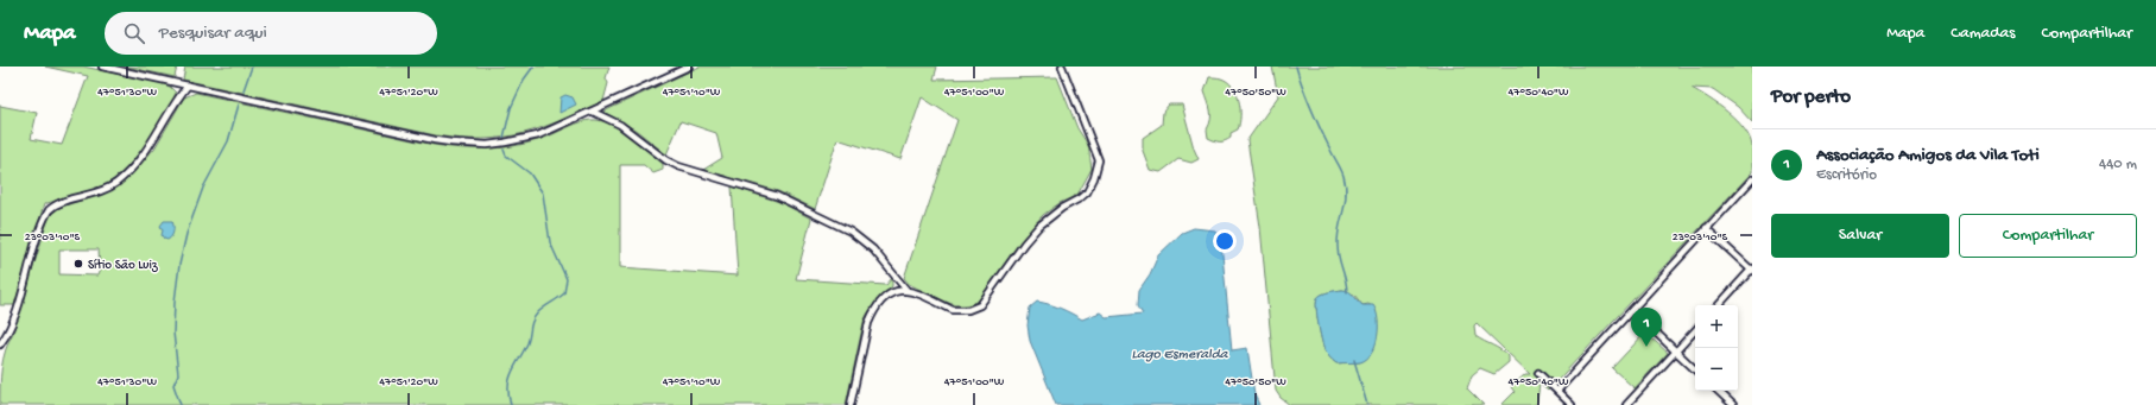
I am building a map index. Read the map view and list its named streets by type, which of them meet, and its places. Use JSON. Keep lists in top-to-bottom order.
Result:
{
  "water": ["Lago Esmeralda"],
  "places": ["Sítio São Luiz"],
  "page": {
    "header": "Mapa",
    "search": "Pesquisar aqui",
    "nav": ["Mapa", "Camadas", "Compartilhar"],
    "heading": "Por perto",
    "list": [
      {
        "mark": "1",
        "name": "Associação Amigos da Vila Toti",
        "note": "Escritório",
        "value": "440 m"
      }
    ],
    "buttons": ["Salvar", "Compartilhar"],
    "map_buttons": ["+", "−"],
    "pins": "1"
  },
  "coordinates": [
    "47°51'30\"W",
    "47°51'20\"W",
    "47°51'10\"W",
    "47°51'00\"W",
    "47°50'50\"W",
    "47°50'40\"W",
    "23°03'10\"S"
  ]
}
